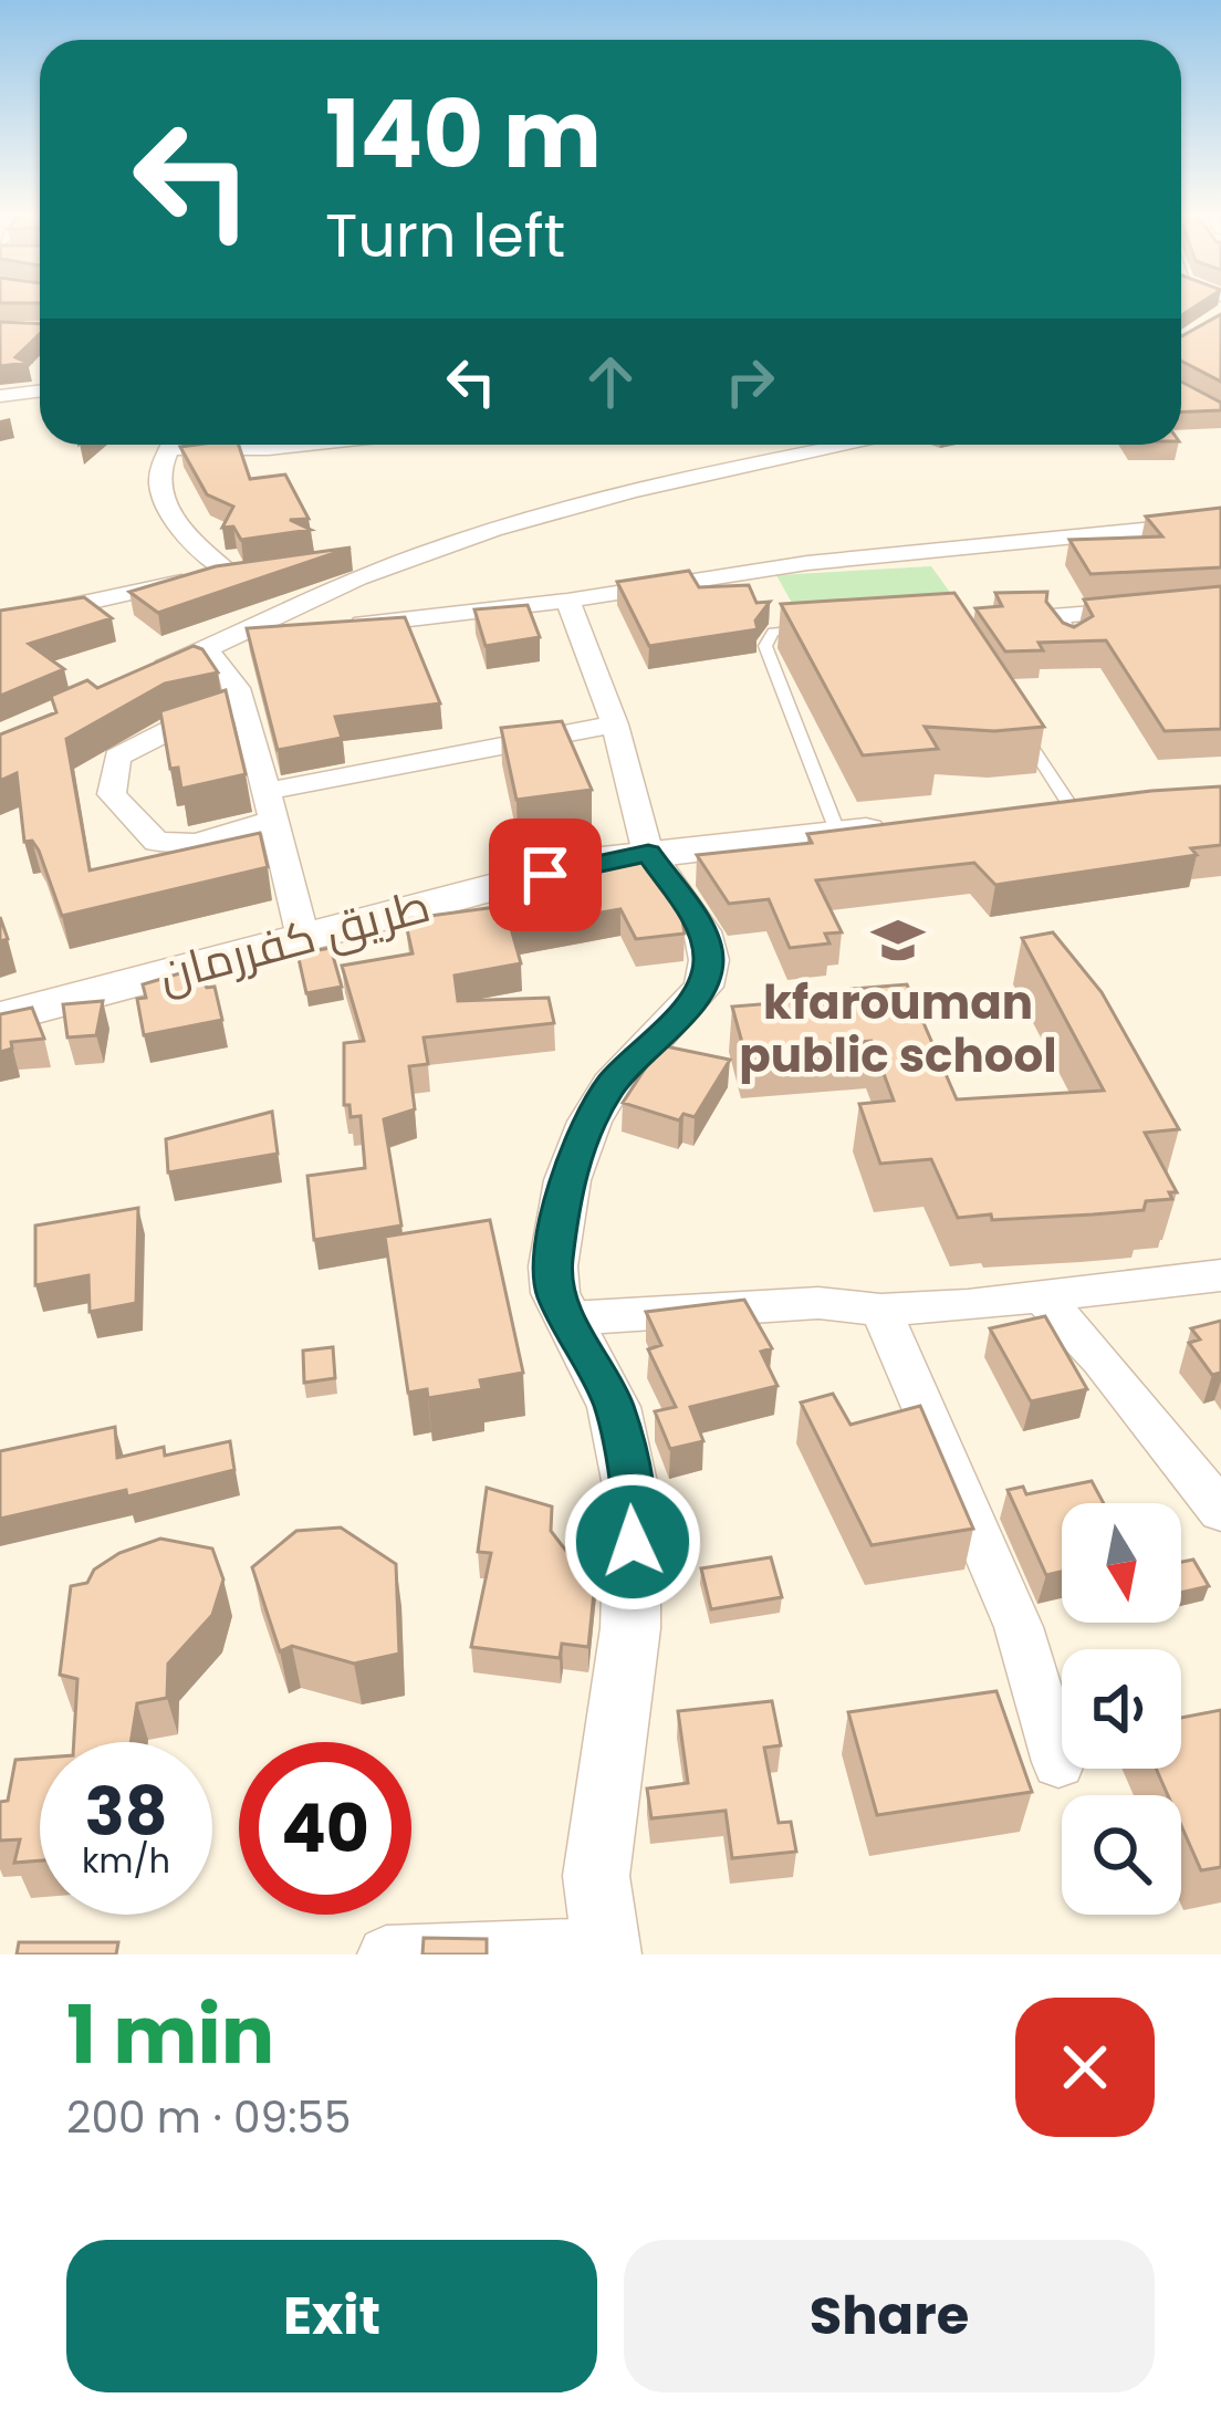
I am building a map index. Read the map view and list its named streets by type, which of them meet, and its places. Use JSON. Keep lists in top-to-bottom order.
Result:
{
  "streets": {
    "main road": ["طريق كفررمان"]
  },
  "places": {
    "school or university": ["kfarouman public school"]
  },
  "north": "bottom",
  "page": {
    "turn": ["140 m", "Turn left"],
    "speed": "38 km/h",
    "limit": "40",
    "heading": ["1 min", "200 m · 09:55"],
    "buttons": ["Exit", "Share"]
  }
}
